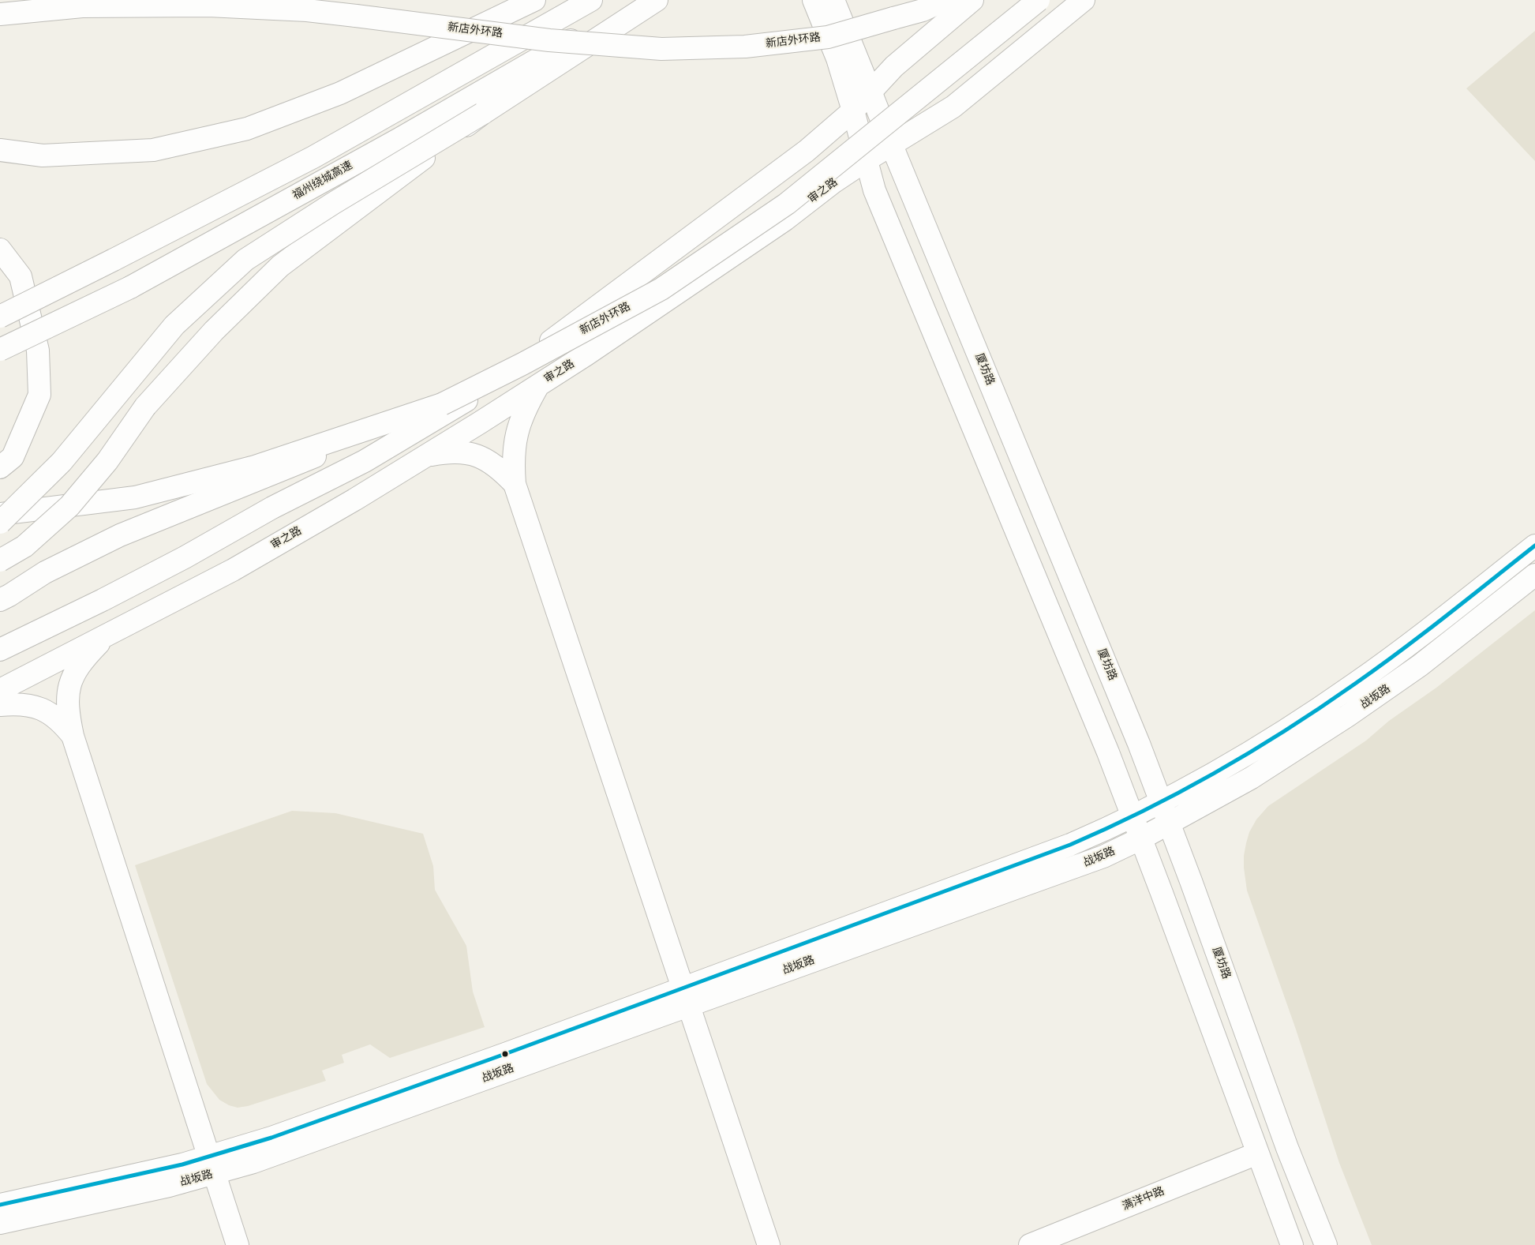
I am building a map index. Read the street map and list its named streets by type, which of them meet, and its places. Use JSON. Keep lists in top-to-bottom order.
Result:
{
  "streets": {
    "main road": [
      "新店外环路",
      "福州绕城高速",
      "审之路",
      "厦坊路",
      "战坂路",
      "满洋中路"
    ]
  },
  "crossings": [
    ["审之路", "厦坊路"],
    ["厦坊路", "战坂路"]
  ]
}
